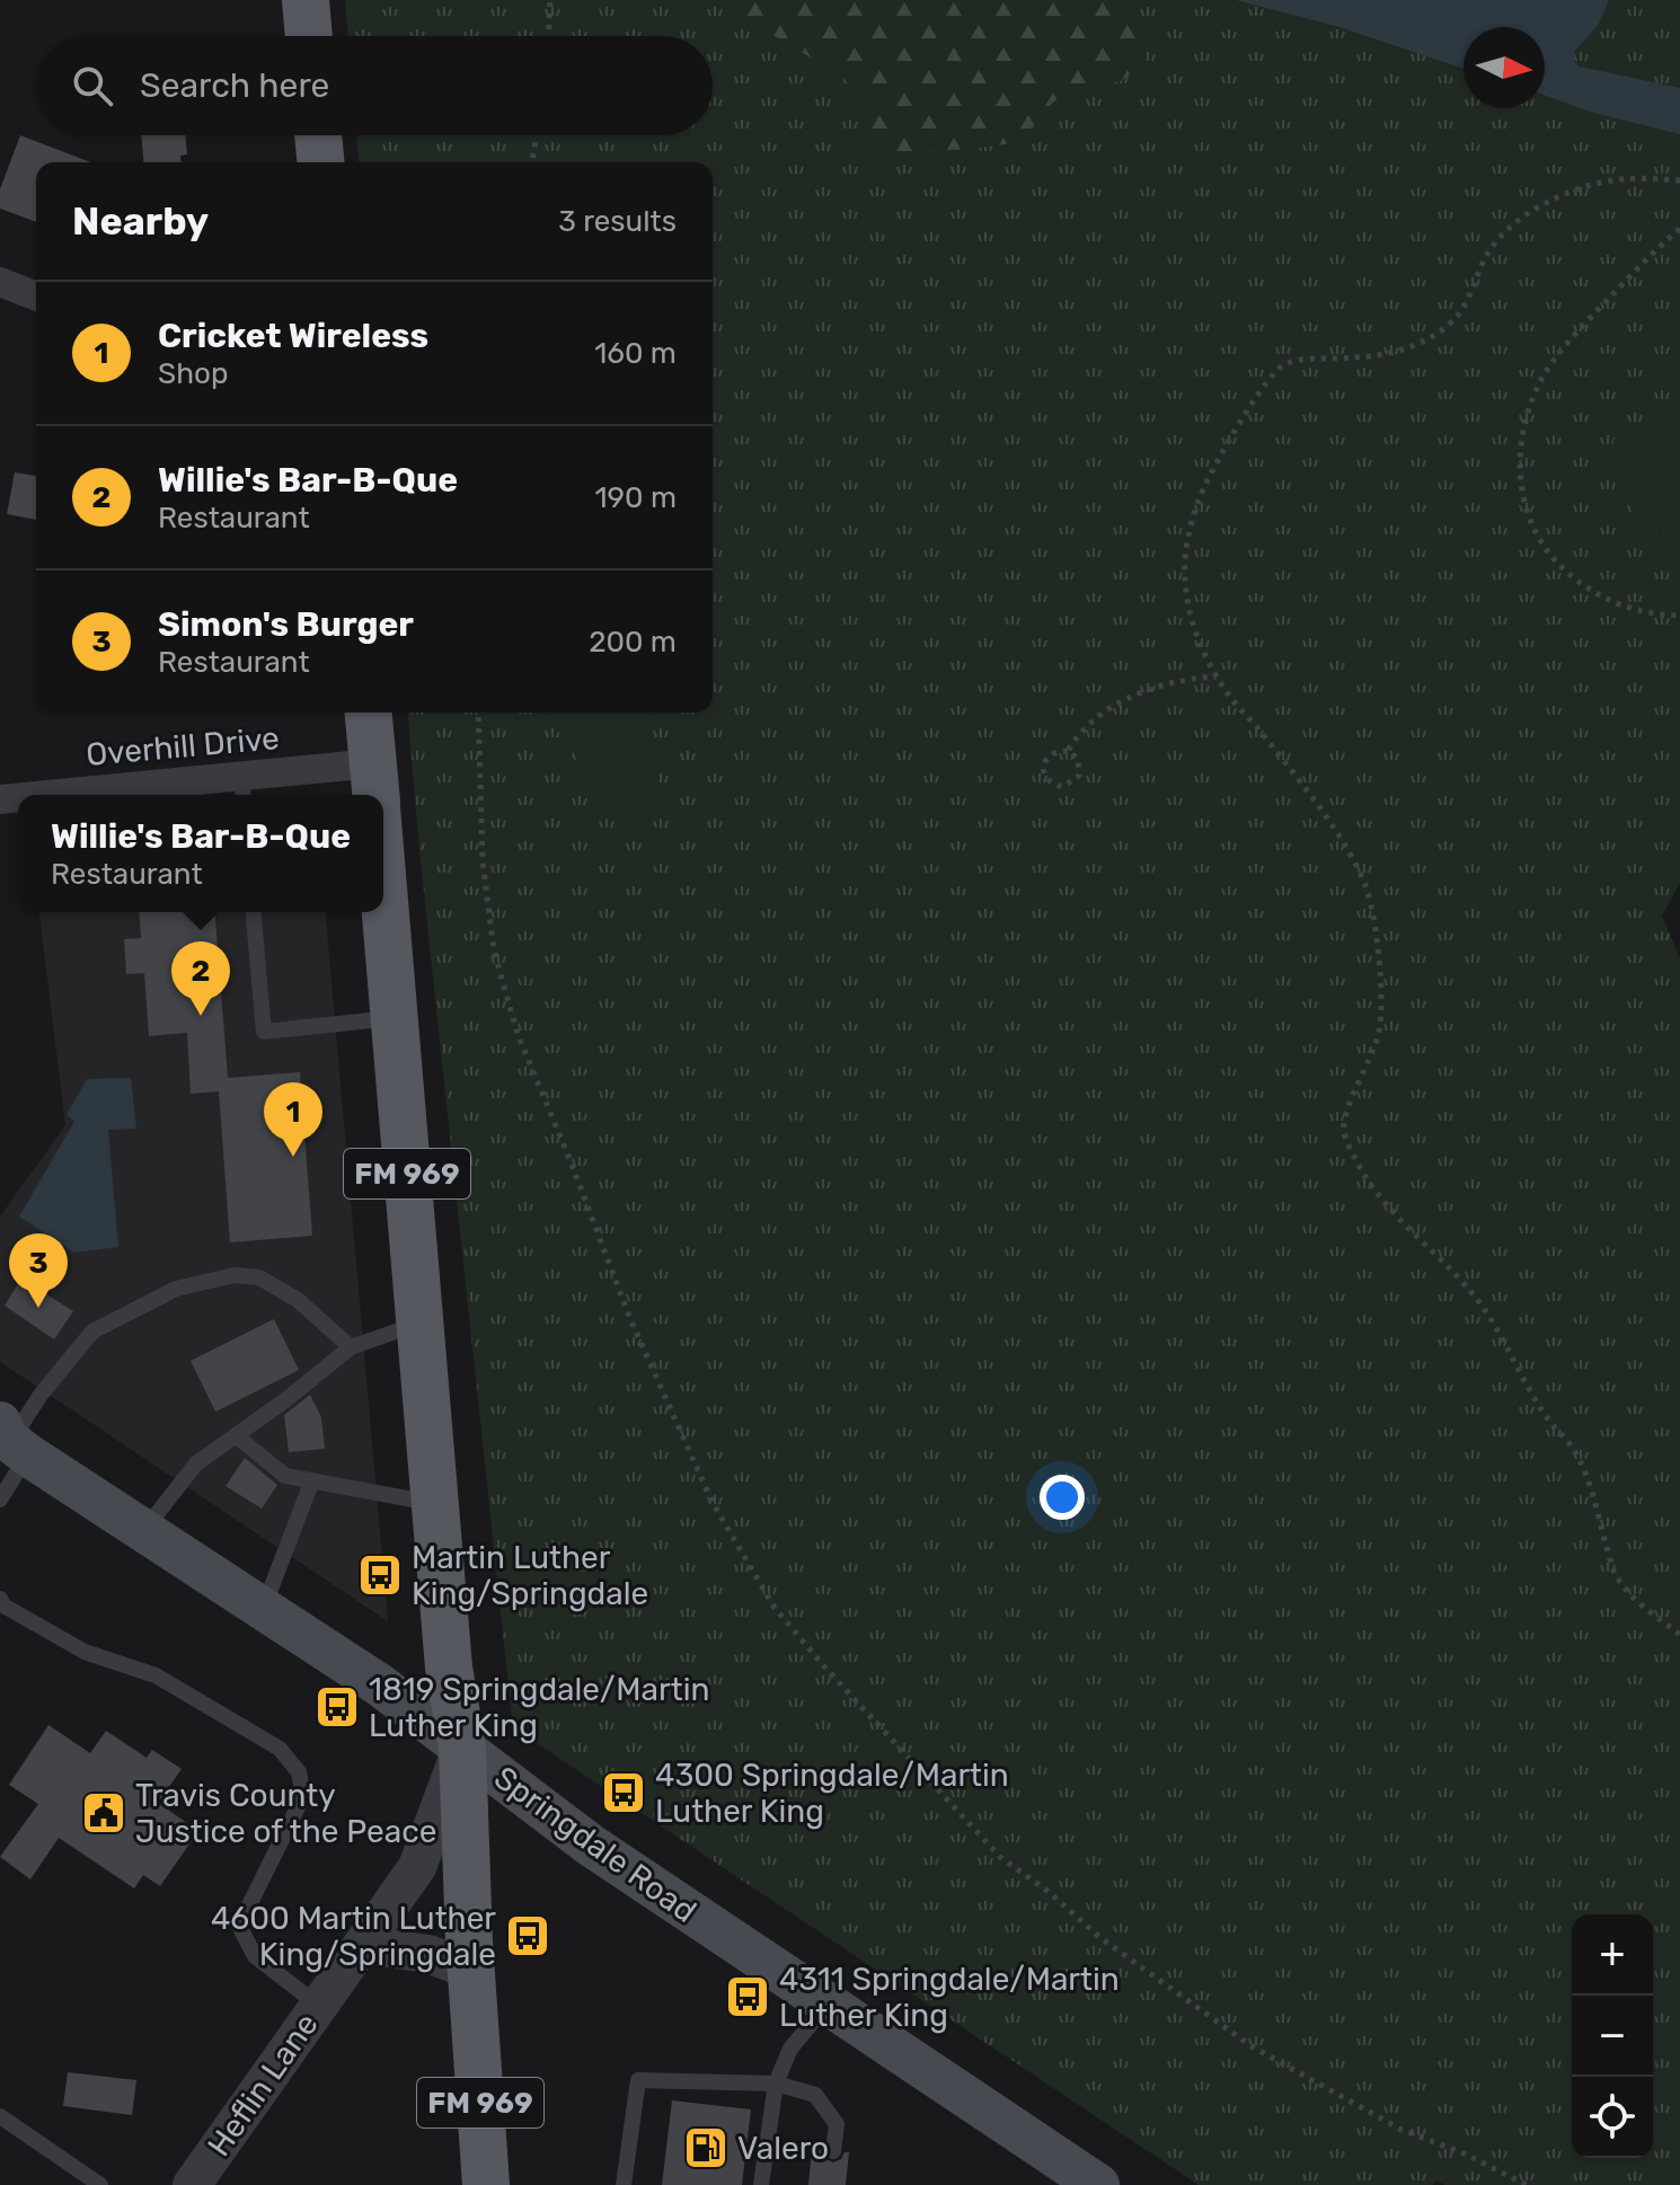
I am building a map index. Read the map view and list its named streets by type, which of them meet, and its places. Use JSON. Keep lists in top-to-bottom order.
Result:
{
  "streets": {
    "main road": ["FM 969", "Springdale Road"],
    "street": ["Overhill Drive", "Heflin Lane"]
  },
  "crossings": [
    ["Overhill Drive", "FM 969"],
    ["FM 969", "Springdale Road"],
    ["FM 969", "Heflin Lane"],
    ["Springdale Road", "Heflin Lane"]
  ],
  "places": {
    "bus stop": [
      "Martin Luther King/Springdale",
      "1819 Springdale/Martin Luther King",
      "4300 Springdale/Martin Luther King",
      "4600 Martin Luther King/Springdale",
      "4311 Springdale/Martin Luther King"
    ],
    "public building": ["Travis County Justice of the Peace"],
    "fuel station": ["Valero"]
  },
  "north": "right",
  "page": {
    "search": "Search here",
    "heading": ["Nearby", "3 results"],
    "list": [
      {
        "mark": "1",
        "name": "Cricket Wireless",
        "note": "Shop",
        "value": "160 m"
      },
      {
        "mark": "2",
        "name": "Willie's Bar-B-Que",
        "note": "Restaurant",
        "value": "190 m"
      },
      {
        "mark": "3",
        "name": "Simon's Burger",
        "note": "Restaurant",
        "value": "200 m"
      }
    ],
    "popup": ["Willie's Bar-B-Que", "Restaurant"],
    "pins": ["2", "1", "3"],
    "map_buttons": ["+", "−"]
  }
}
